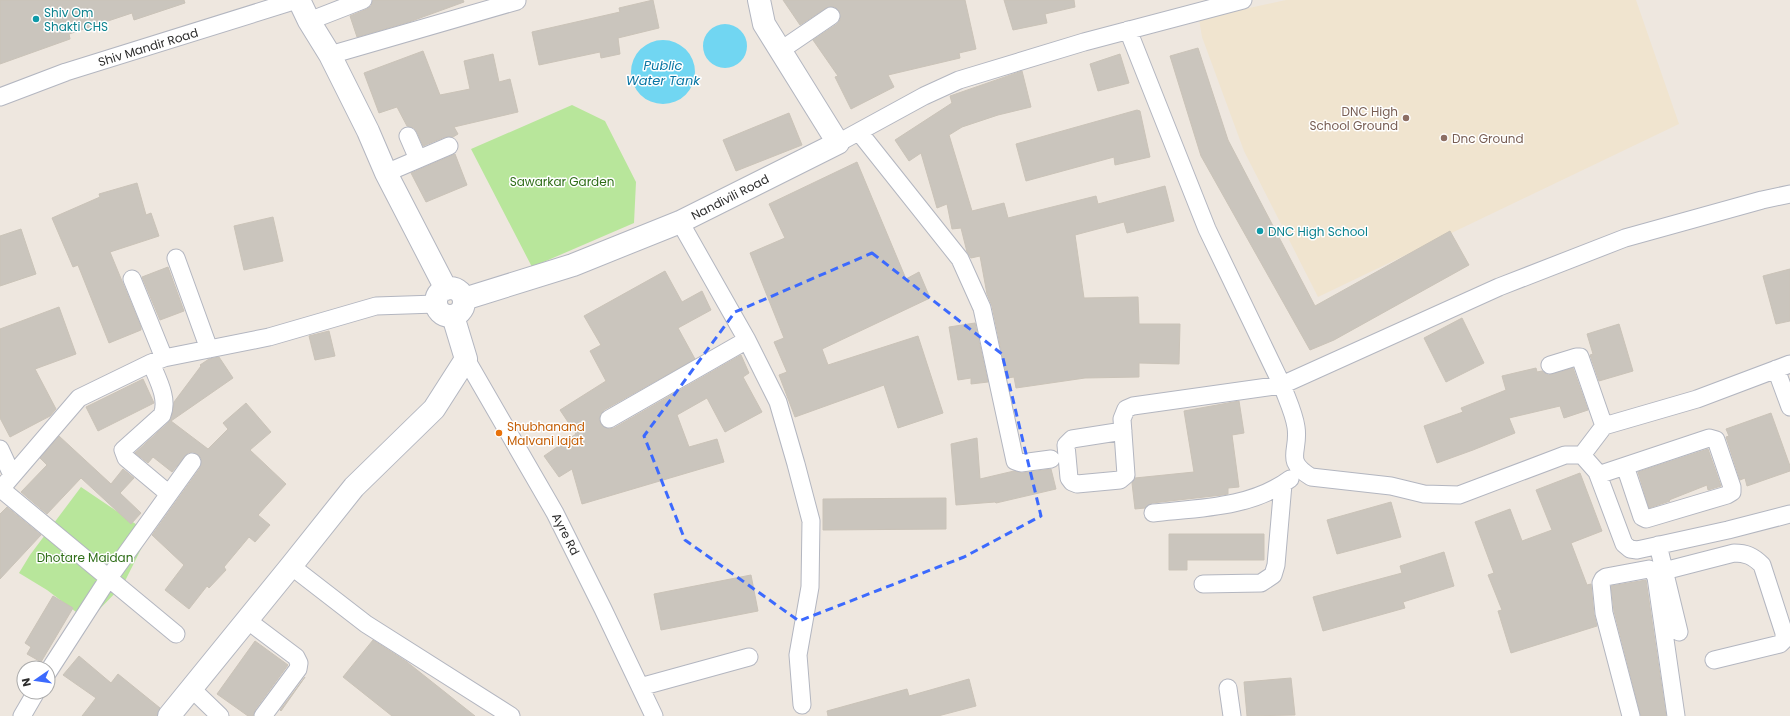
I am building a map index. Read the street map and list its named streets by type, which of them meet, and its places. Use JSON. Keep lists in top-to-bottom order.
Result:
{
  "streets": {
    "street": ["Shiv Mandir Road", "Nandivili Road", "Ayre Rd"]
  },
  "water": ["Public Water Tank"],
  "parks": ["Sawarkar Garden", "Dhotare Maidan"],
  "places": [
    "Shiv Om Shakti CHS",
    "DNC High School Ground",
    "Dnc Ground",
    "DNC High School",
    "Shubhanand Malvani lajat"
  ],
  "north": "left"
}
